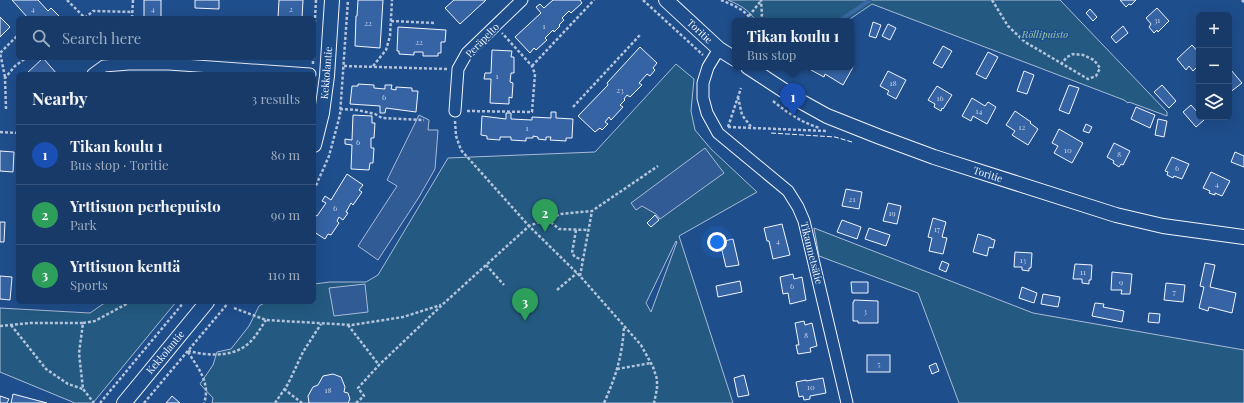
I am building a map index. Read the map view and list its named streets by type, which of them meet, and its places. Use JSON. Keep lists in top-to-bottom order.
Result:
{
  "streets": {
    "street": [
      "Toritie",
      "Peräpelto",
      "Kekkolantie",
      "Tikanmetsätie"
    ]
  },
  "crossings": [
    ["Toritie", "Tikanmetsätie"]
  ],
  "parks": ["Röllipuisto"],
  "house_numbers": [
    "4",
    "4",
    "2",
    "31",
    "22",
    "1",
    "22",
    "1",
    "18",
    "23",
    "6",
    "16",
    "14",
    "12",
    "1",
    "6",
    "10",
    "8",
    "6",
    "4",
    "21",
    "6",
    "19",
    "17",
    "4",
    "13",
    "11",
    "9",
    "6",
    "7",
    "3",
    "8",
    "5",
    "10",
    "18"
  ],
  "page": {
    "map_buttons": ["+", "−"],
    "search": "Search here",
    "popup": ["Tikan koulu 1", "Bus stop"],
    "heading": ["Nearby", "3 results"],
    "pins": ["1", "2", "3"],
    "list": [
      {
        "mark": "1",
        "name": "Tikan koulu 1",
        "note": "Bus stop · Toritie",
        "value": "80 m"
      },
      {
        "mark": "2",
        "name": "Yrttisuon perhepuisto",
        "note": "Park",
        "value": "90 m"
      },
      {
        "mark": "3",
        "name": "Yrttisuon kenttä",
        "note": "Sports",
        "value": "110 m"
      }
    ]
  }
}
